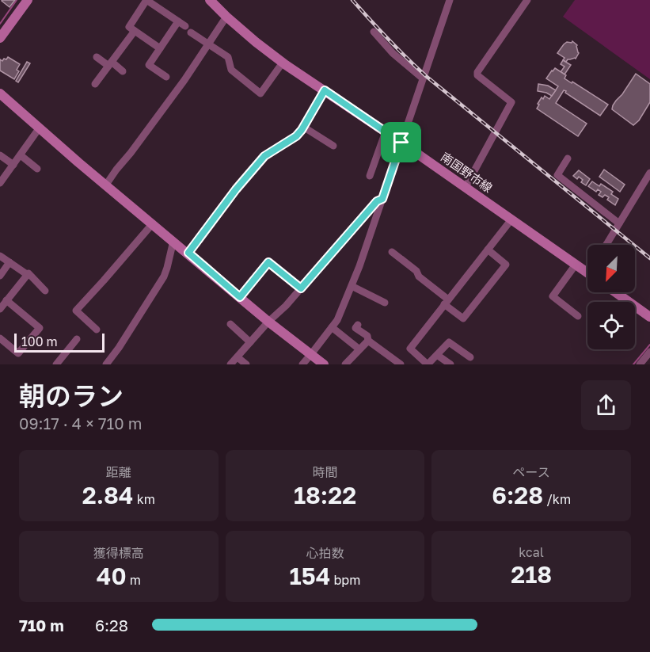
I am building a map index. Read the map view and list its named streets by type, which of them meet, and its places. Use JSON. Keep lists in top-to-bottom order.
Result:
{
  "streets": {
    "main road": ["南国野市線"]
  },
  "scale_bar": "100 m",
  "north": "bottom left",
  "page": {
    "scale": "100 m",
    "heading": ["朝のラン", "09:17 · 4 × 710 m"],
    "stats": [
      ["距離", "2.84 km"],
      ["時間", "18:22"],
      ["ペース", "6:28 /km"],
      ["獲得標高", "40 m"],
      ["心拍数", "154 bpm"],
      ["kcal", "218"]
    ],
    "list": [
      {
        "name": "710 m",
        "note": "6:28"
      }
    ]
  }
}
